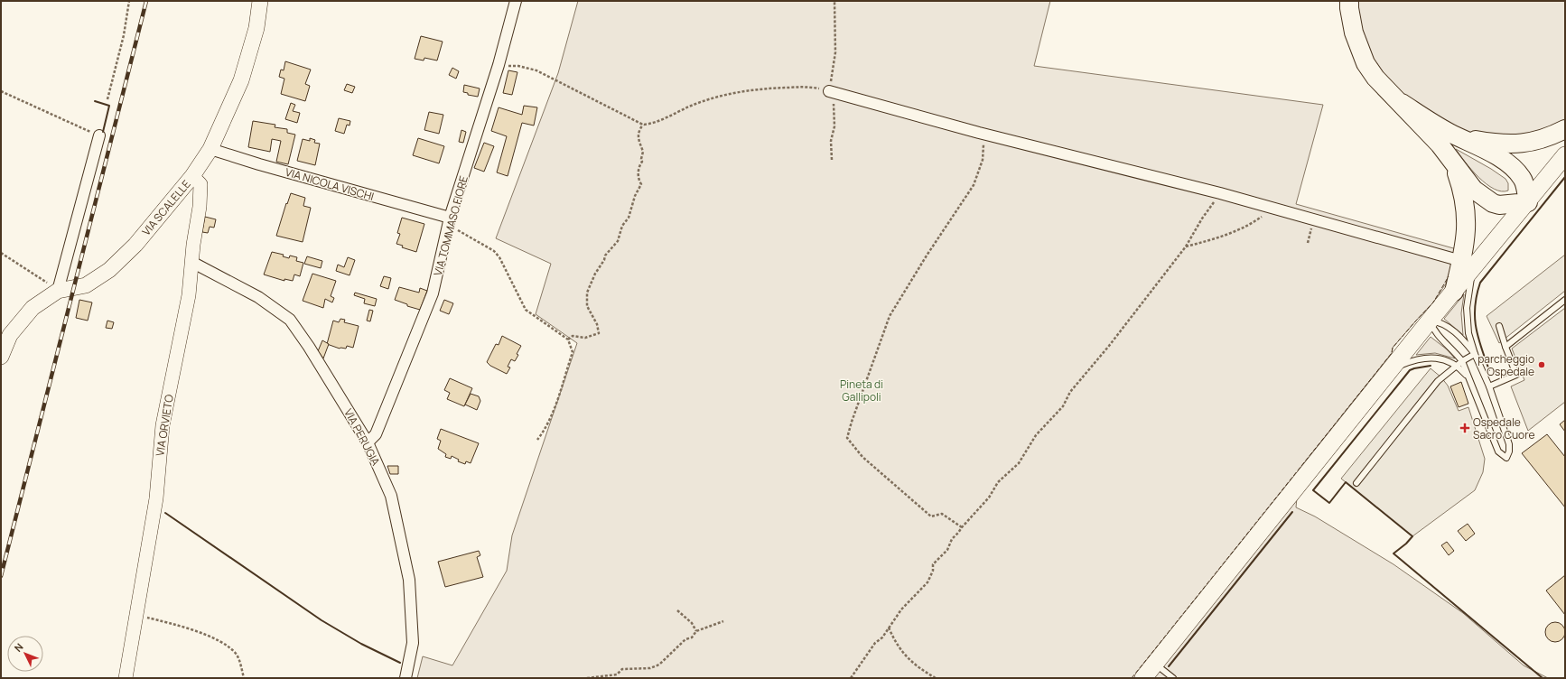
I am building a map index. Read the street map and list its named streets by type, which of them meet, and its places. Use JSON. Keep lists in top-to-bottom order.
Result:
{
  "streets": {
    "main road": ["VIA SCALELLE"],
    "street": [
      "VIA NICOLA VISCHI",
      "VIA TOMMASO FIORE",
      "VIA ORVIETO",
      "VIA PERUGIA"
    ]
  },
  "crossings": [
    ["VIA NICOLA VISCHI", "VIA SCALELLE"],
    ["VIA NICOLA VISCHI", "VIA TOMMASO FIORE"],
    ["VIA SCALELLE", "VIA ORVIETO"],
    ["VIA TOMMASO FIORE", "VIA PERUGIA"],
    ["VIA ORVIETO", "VIA PERUGIA"]
  ],
  "parks": ["Pineta di Gallipoli"],
  "places": {
    "other": ["parcheggio Ospedale"],
    "health": ["Ospedale Sacro Cuore"]
  },
  "north": "top left"
}
